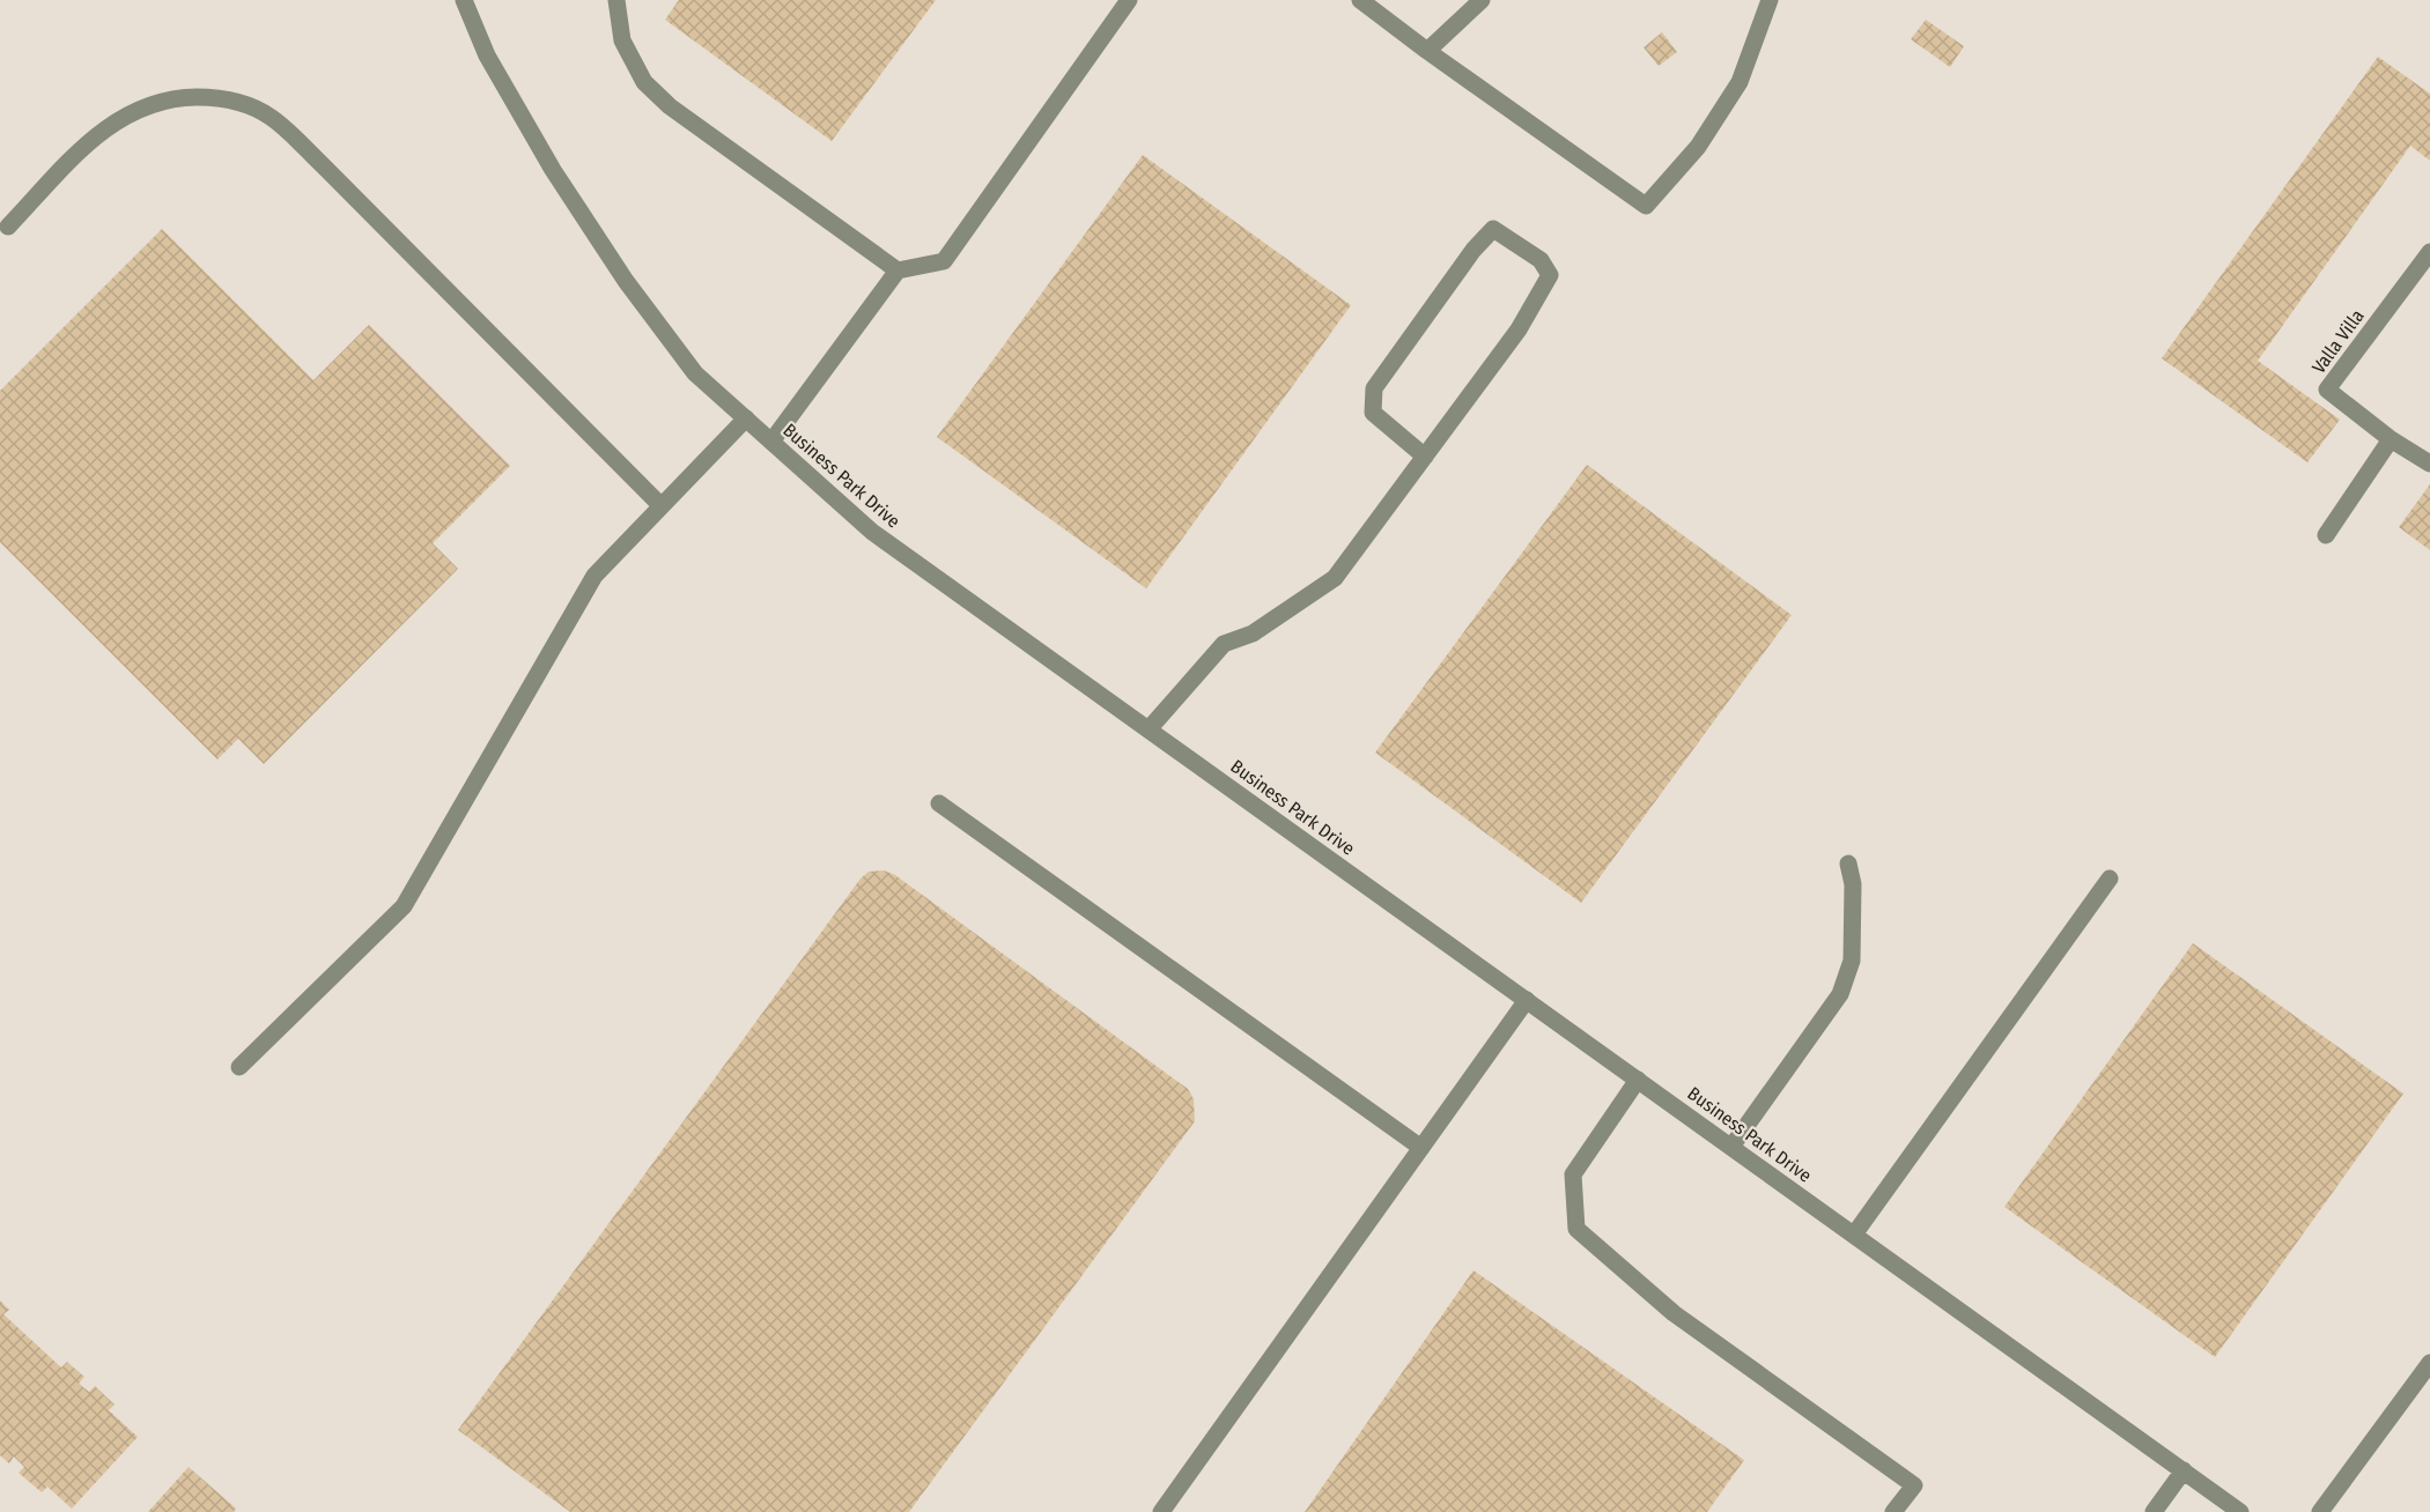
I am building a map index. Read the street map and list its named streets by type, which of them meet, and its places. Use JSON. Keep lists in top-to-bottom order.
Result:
{
  "streets": {
    "street": ["Valla Villa", "Business Park Drive"]
  }
}
